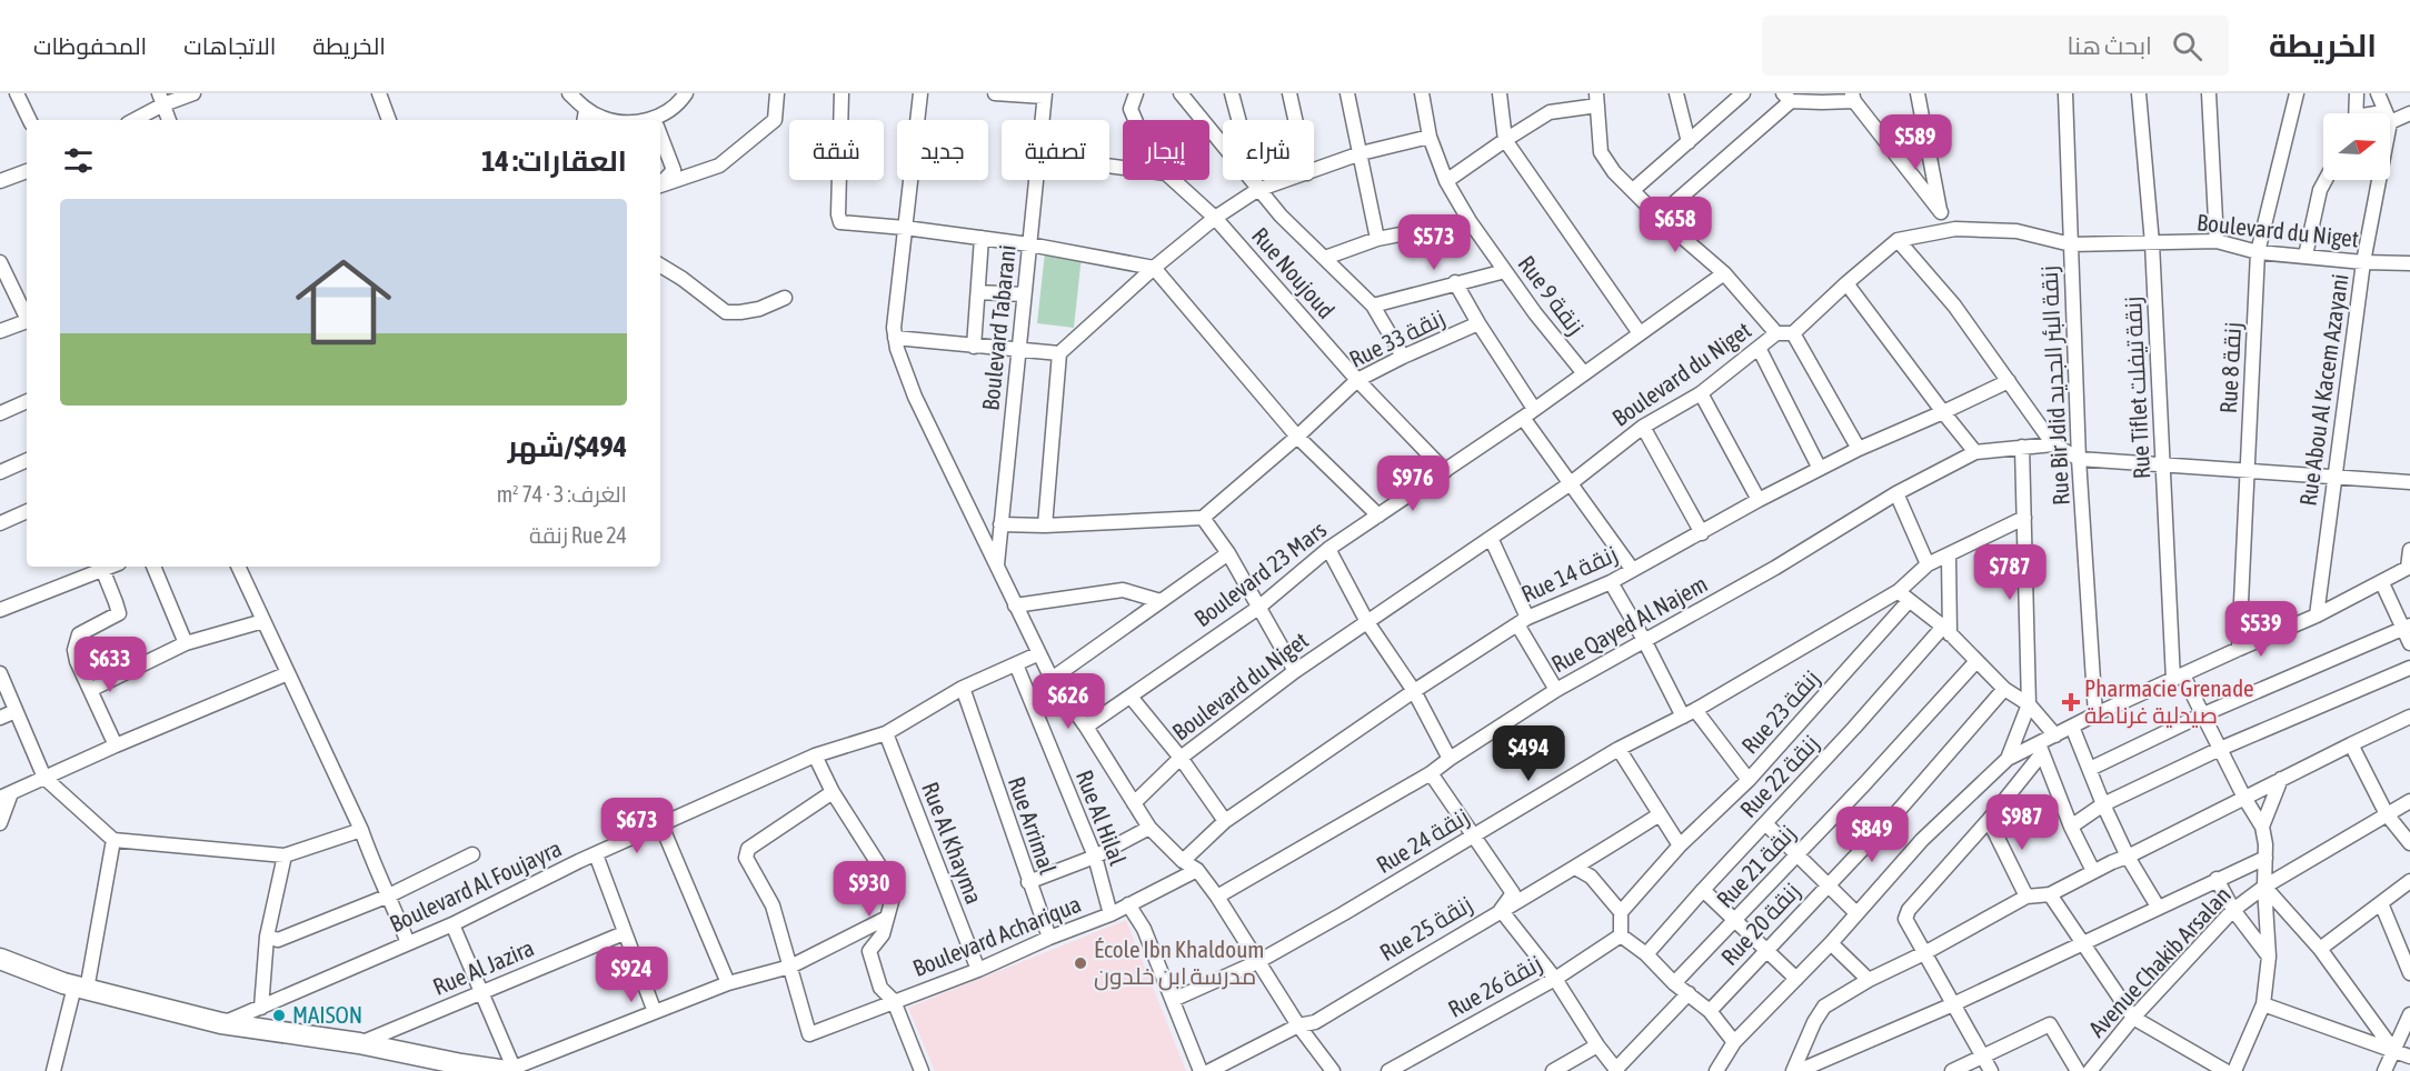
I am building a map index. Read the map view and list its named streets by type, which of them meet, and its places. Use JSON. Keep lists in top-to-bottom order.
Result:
{
  "streets": {
    "street": [
      "Boulevard du Niget",
      "Rue Noujoud",
      "Rue 9 زنقة",
      "Boulevard Tabarani",
      "Rue 33 زنقة",
      "Rue 8 زنقة",
      "Rue Bir Jdid زنقة البئر الجديد",
      "Rue Tiflet زنقة تيفلت",
      "Rue Abou Al Kacem Azayani",
      "Boulevard 23 Mars",
      "Rue 14 زنقة",
      "Rue Qayed Al Najem",
      "Rue 23 زنقة",
      "Rue 22 زنقة",
      "Rue Al Hilal",
      "Rue Arrimal",
      "Rue 24 زنقة",
      "Rue Al Khayma",
      "Rue 21 زنقة",
      "Boulevard Al Foujayra",
      "Rue 20 زنقة",
      "Rue 25 زنقة",
      "Boulevard Achariqua",
      "Avenue Chakib Arsalan",
      "Rue Al Jazira",
      "Rue 26 زنقة"
    ]
  },
  "crossings": [
    ["Boulevard du Niget", "Rue 33 زنقة"],
    ["Boulevard du Niget", "Rue 8 زنقة"],
    ["Boulevard du Niget", "Rue Bir Jdid زنقة البئر الجديد"],
    ["Boulevard du Niget", "Rue Tiflet زنقة تيفلت"],
    ["Boulevard du Niget", "Rue Abou Al Kacem Azayani"],
    ["Rue Noujoud", "Rue 33 زنقة"],
    ["Rue Noujoud", "Boulevard 23 Mars"],
    ["Rue 9 زنقة", "Boulevard 23 Mars"],
    ["Rue 33 زنقة", "Boulevard 23 Mars"],
    ["Rue 33 زنقة", "Rue 14 زنقة"],
    ["Rue 23 زنقة", "Rue 24 زنقة"],
    ["Rue Al Hilal", "Boulevard Al Foujayra"],
    ["Rue Al Hilal", "Boulevard Achariqua"],
    ["Rue Arrimal", "Boulevard Al Foujayra"],
    ["Rue Arrimal", "Boulevard Achariqua"],
    ["Rue Al Khayma", "Boulevard Al Foujayra"],
    ["Rue Al Khayma", "Boulevard Achariqua"]
  ],
  "places": {
    "health": ["Pharmacie Grenade صيدلية غرناطة"],
    "other": ["École Ibn Khaldoum مدرسة ابن خلدون", "MAISON"]
  },
  "north": "right",
  "page": {
    "header": "الخريطة",
    "search": "ابحث هنا",
    "nav": ["الخريطة", "الاتجاهات", "المحفوظات"],
    "price": [
      "$589",
      "$658",
      "$573",
      "$976",
      "$787",
      "$539",
      "$633",
      "$626",
      "$494",
      "$987",
      "$673",
      "$849",
      "$930",
      "$924"
    ],
    "chip": [
      "شراء",
      "إيجار",
      "تصفية",
      "جديد",
      "شقة"
    ],
    "heading": "العقارات: 14",
    "list": [
      {
        "name": "$494/شهر",
        "note": "الغرف: 3 · 74 m² · Rue 24 زنقة"
      }
    ]
  }
}
